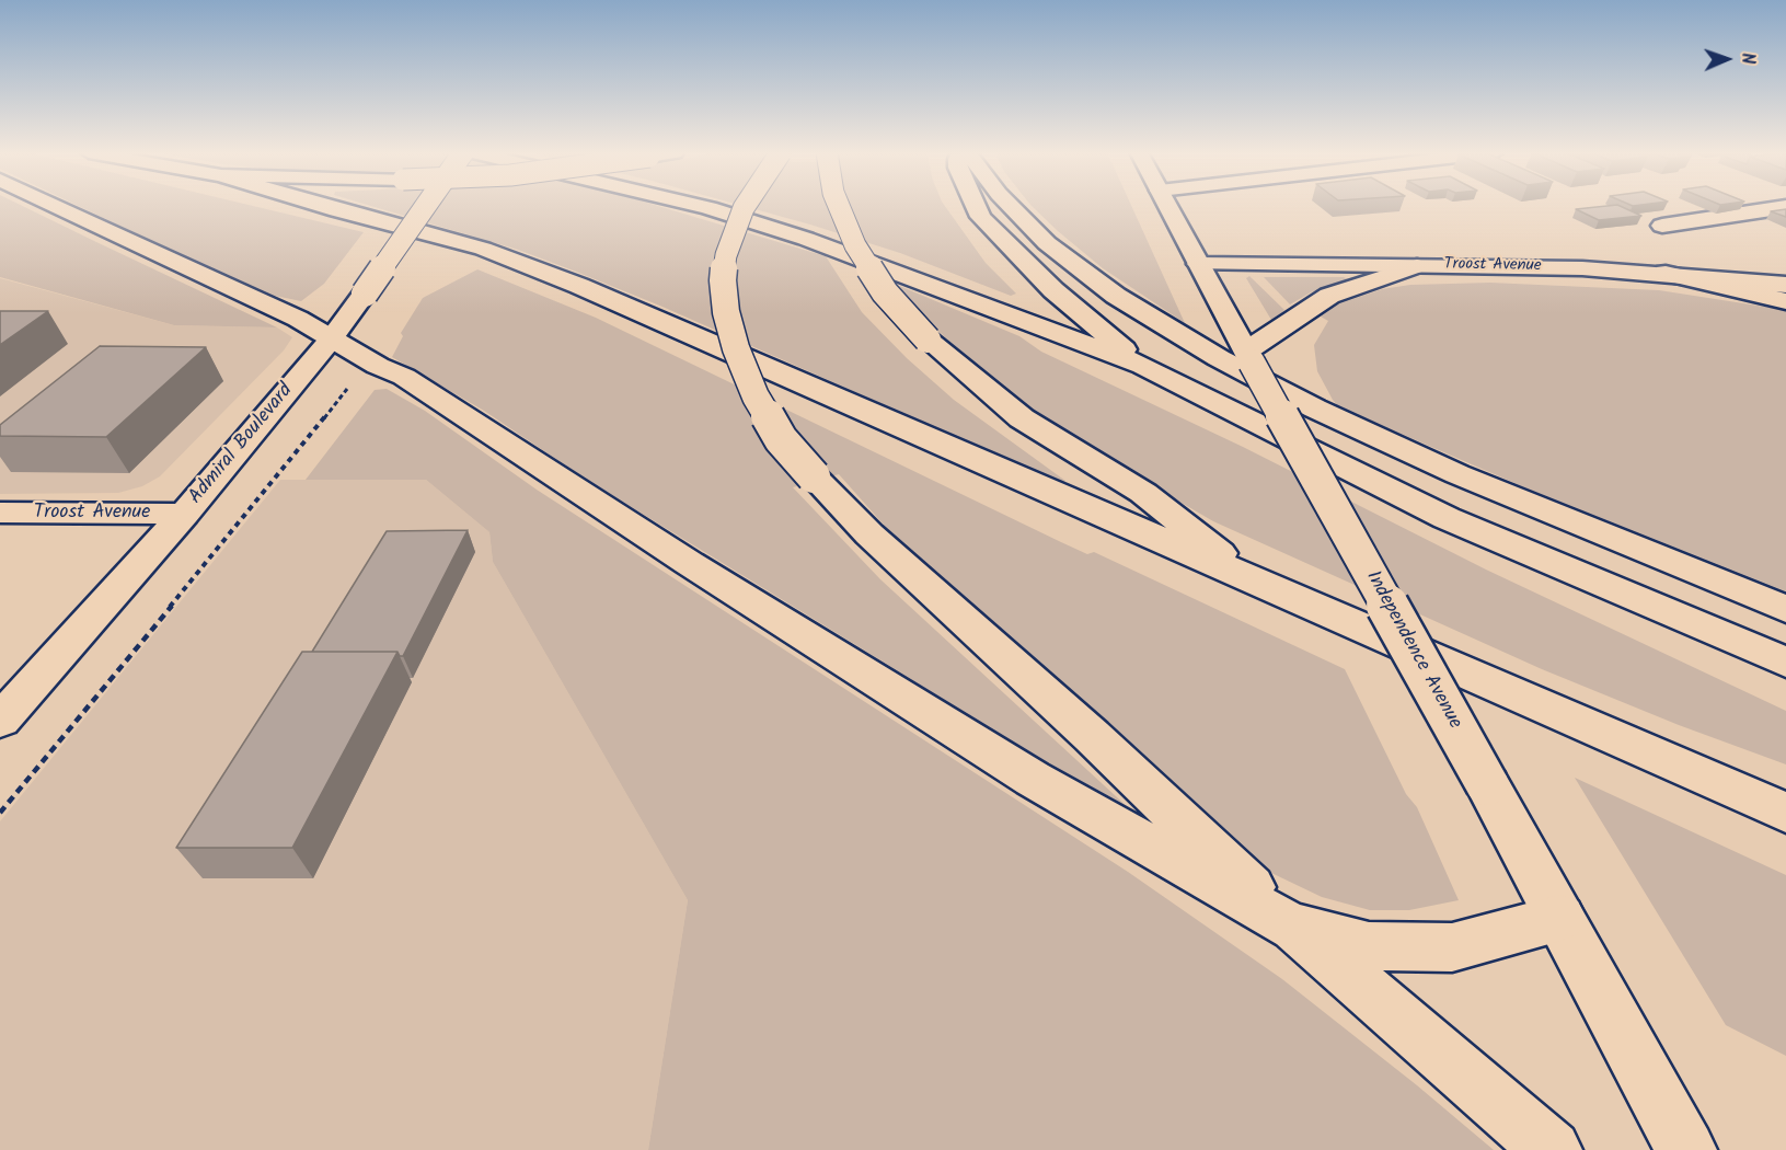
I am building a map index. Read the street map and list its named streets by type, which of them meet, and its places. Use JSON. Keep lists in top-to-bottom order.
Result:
{
  "streets": {
    "main road": ["Troost Avenue", "Admiral Boulevard", "Independence Avenue"]
  },
  "crossings": [
    ["Troost Avenue", "Admiral Boulevard"],
    ["Troost Avenue", "Independence Avenue"]
  ],
  "north": "right"
}
